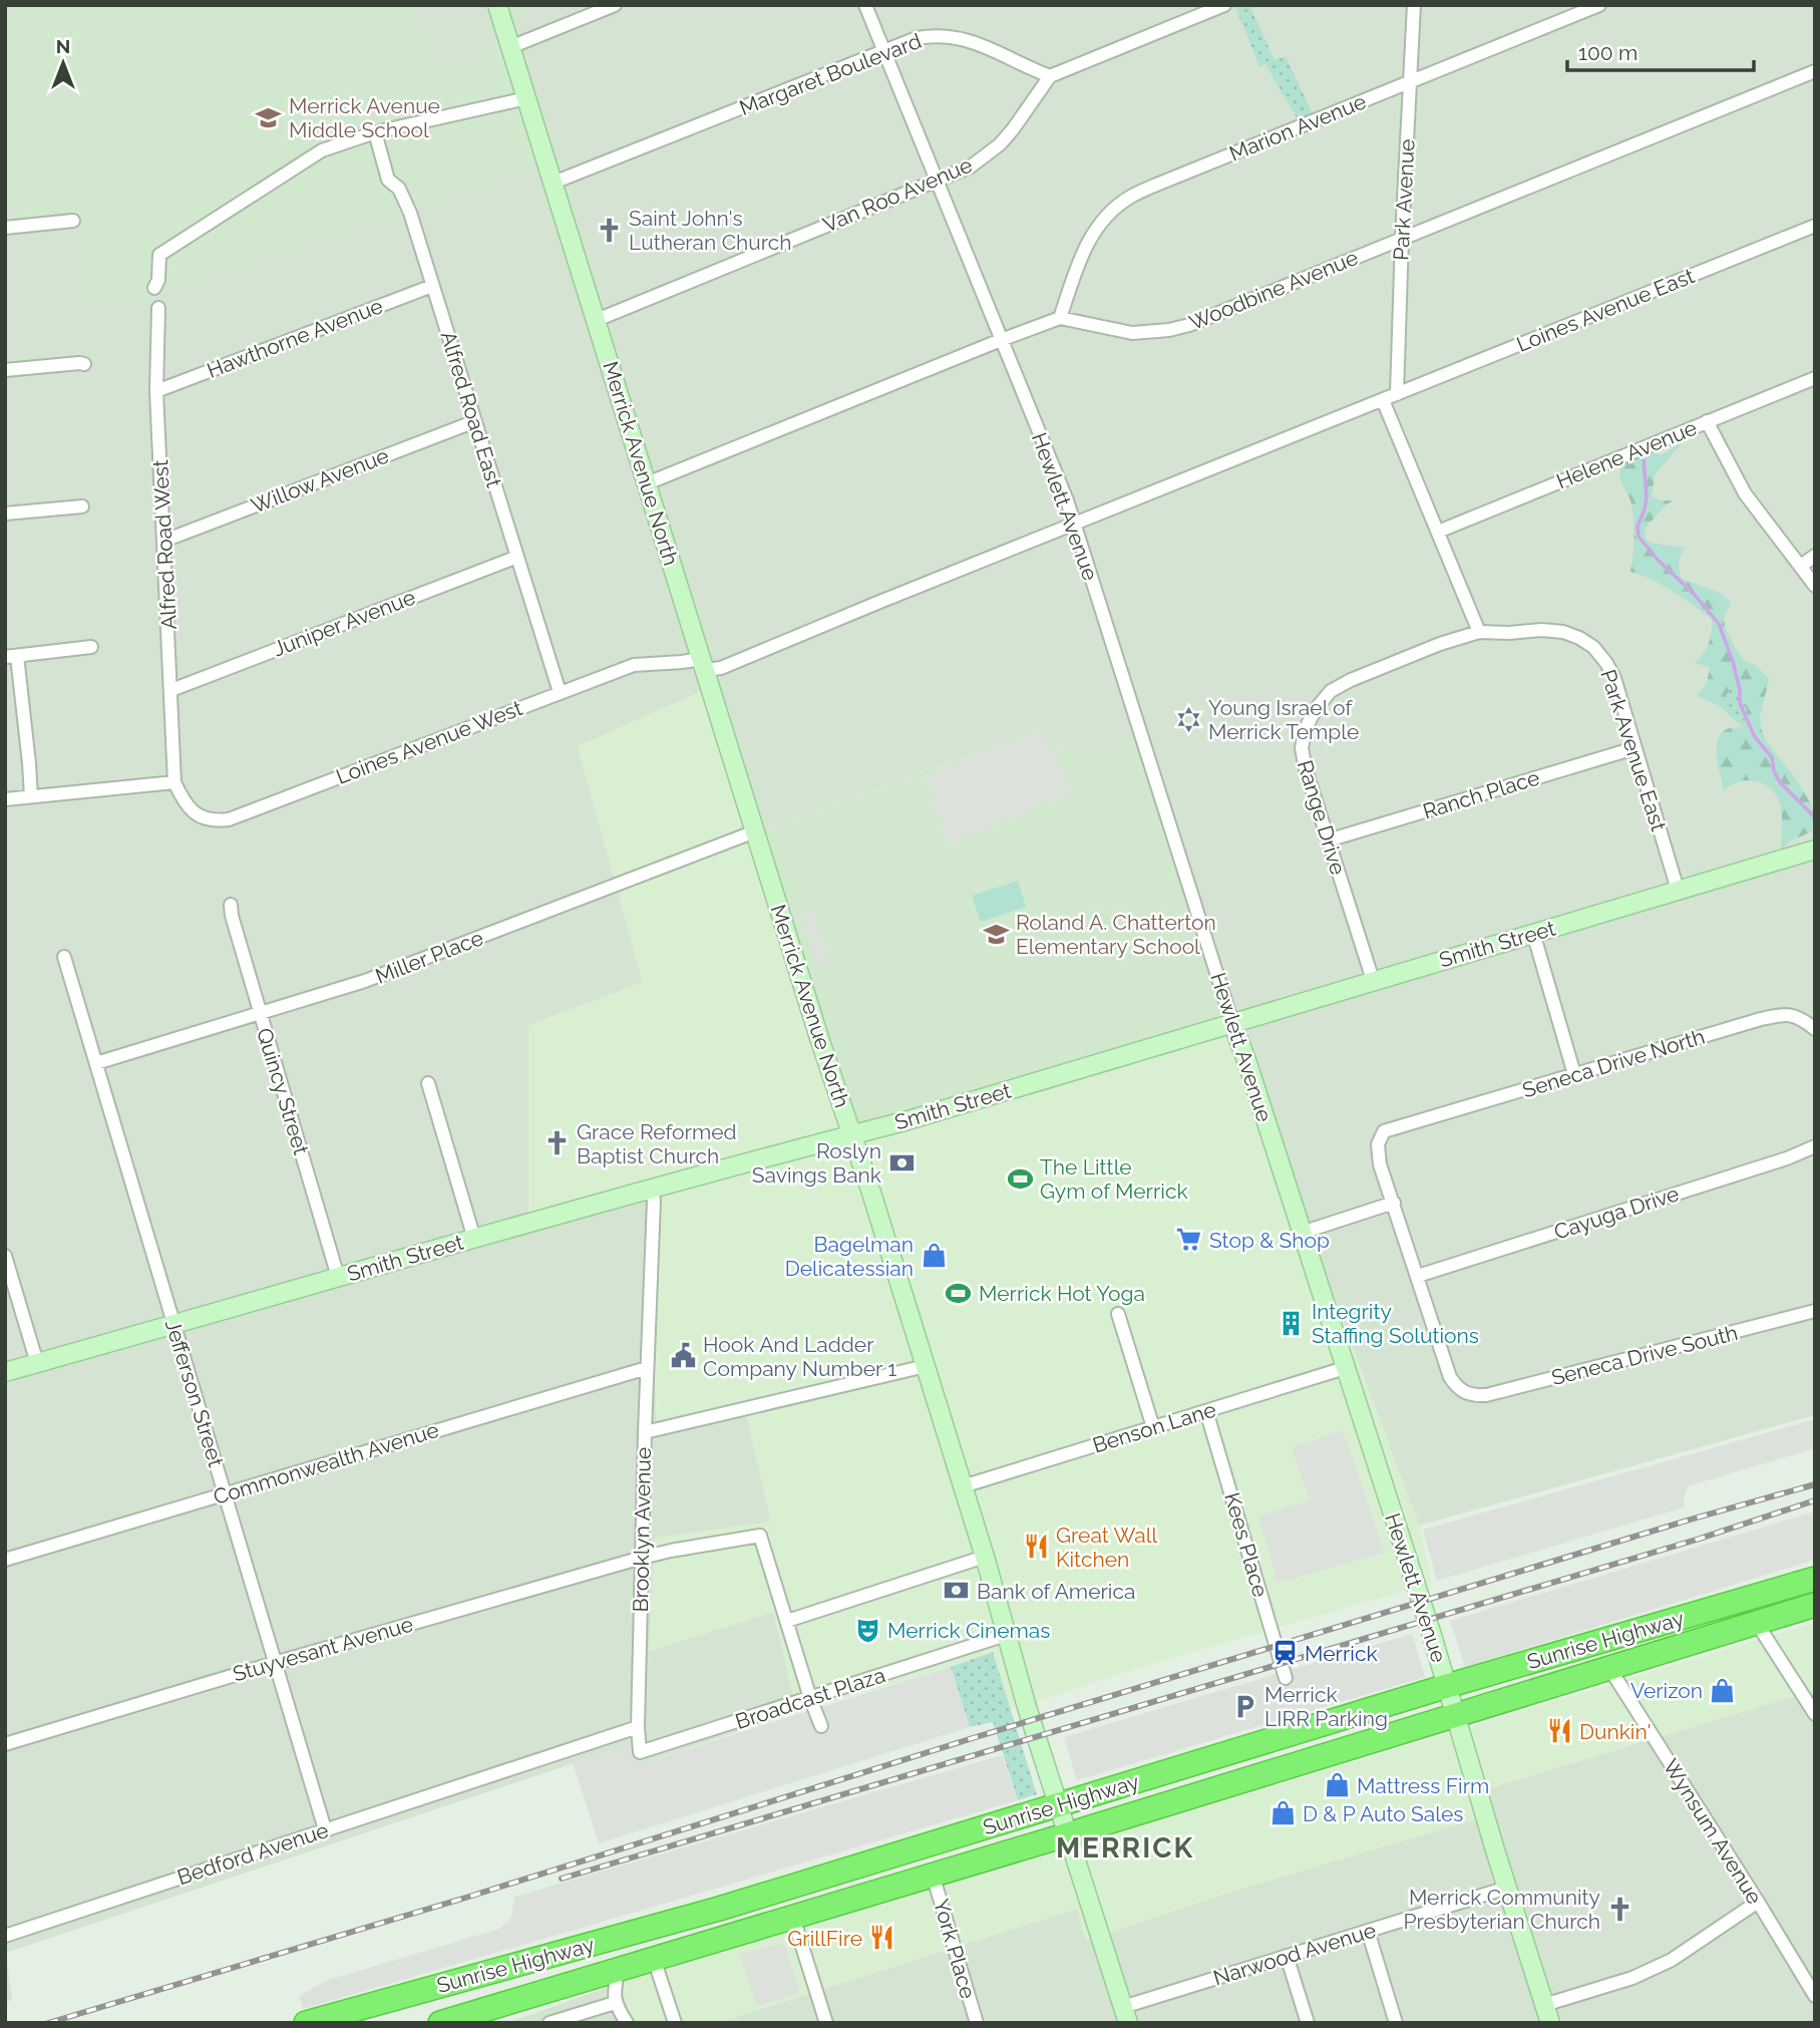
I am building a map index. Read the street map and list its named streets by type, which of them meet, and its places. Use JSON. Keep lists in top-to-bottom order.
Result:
{
  "streets": {
    "highway": ["Sunrise Highway"],
    "street": [
      "Margaret Boulevard",
      "Marion Avenue",
      "Van Roo Avenue",
      "Park Avenue",
      "Woodbine Avenue",
      "Loines Avenue East",
      "Hawthorne Avenue",
      "Alfred Road East",
      "Helene Avenue",
      "Merrick Avenue North",
      "Willow Avenue",
      "Hewlett Avenue",
      "Alfred Road West",
      "Juniper Avenue",
      "Loines Avenue West",
      "Park Avenue East",
      "Ranch Place",
      "Range Drive",
      "Smith Street",
      "Miller Place",
      "Seneca Drive North",
      "Quincy Street",
      "Cayuga Drive",
      "Seneca Drive South",
      "Jefferson Street",
      "Benson Lane",
      "Commonwealth Avenue",
      "Brooklyn Avenue",
      "Kees Place",
      "Stuyvesant Avenue",
      "Broadcast Plaza",
      "Wynsum Avenue",
      "Bedford Avenue",
      "York Place",
      "Narwood Avenue"
    ]
  },
  "crossings": [
    ["Margaret Boulevard", "Van Roo Avenue"],
    ["Margaret Boulevard", "Merrick Avenue North"],
    ["Margaret Boulevard", "Hewlett Avenue"],
    ["Marion Avenue", "Park Avenue"],
    ["Marion Avenue", "Woodbine Avenue"],
    ["Van Roo Avenue", "Merrick Avenue North"],
    ["Van Roo Avenue", "Hewlett Avenue"],
    ["Park Avenue", "Woodbine Avenue"],
    ["Park Avenue", "Loines Avenue East"],
    ["Hawthorne Avenue", "Alfred Road East"],
    ["Hawthorne Avenue", "Alfred Road West"],
    ["Alfred Road East", "Willow Avenue"],
    ["Alfred Road East", "Juniper Avenue"],
    ["Alfred Road East", "Loines Avenue West"],
    ["Merrick Avenue North", "Loines Avenue West"],
    ["Merrick Avenue North", "Smith Street"],
    ["Merrick Avenue North", "Miller Place"],
    ["Merrick Avenue North", "Benson Lane"],
    ["Merrick Avenue North", "Sunrise Highway"],
    ["Merrick Avenue North", "Broadcast Plaza"],
    ["Merrick Avenue North", "Narwood Avenue"],
    ["Willow Avenue", "Alfred Road West"],
    ["Hewlett Avenue", "Loines Avenue West"],
    ["Hewlett Avenue", "Smith Street"],
    ["Hewlett Avenue", "Benson Lane"],
    ["Hewlett Avenue", "Sunrise Highway"],
    ["Hewlett Avenue", "Narwood Avenue"],
    ["Alfred Road West", "Juniper Avenue"],
    ["Alfred Road West", "Loines Avenue West"],
    ["Park Avenue East", "Ranch Place"],
    ["Park Avenue East", "Range Drive"],
    ["Park Avenue East", "Smith Street"],
    ["Ranch Place", "Range Drive"],
    ["Range Drive", "Smith Street"],
    ["Smith Street", "Quincy Street"],
    ["Smith Street", "Jefferson Street"],
    ["Smith Street", "Brooklyn Avenue"],
    ["Miller Place", "Quincy Street"],
    ["Miller Place", "Jefferson Street"],
    ["Cayuga Drive", "Seneca Drive South"],
    ["Jefferson Street", "Commonwealth Avenue"],
    ["Jefferson Street", "Stuyvesant Avenue"],
    ["Jefferson Street", "Bedford Avenue"],
    ["Benson Lane", "Kees Place"],
    ["Commonwealth Avenue", "Brooklyn Avenue"],
    ["Brooklyn Avenue", "Stuyvesant Avenue"],
    ["Brooklyn Avenue", "Broadcast Plaza"],
    ["Brooklyn Avenue", "Bedford Avenue"],
    ["Sunrise Highway", "Wynsum Avenue"],
    ["Sunrise Highway", "York Place"],
    ["Broadcast Plaza", "Bedford Avenue"]
  ],
  "districts": ["MERRICK"],
  "places": {
    "school or university": ["Merrick Avenue Middle School", "Roland A. Chatterton Elementary School"],
    "church": ["Saint John's Lutheran Church", "Grace Reformed Baptist Church", "Merrick Community Presbyterian Church"],
    "synagogue": ["Young Israel of Merrick Temple"],
    "bank": ["Roslyn Savings Bank", "Bank of America"],
    "sports": ["The Little Gym of Merrick", "Merrick Hot Yoga"],
    "supermarket": ["Stop & Shop"],
    "shop": [
      "Bagelman Delicatessian",
      "Verizon",
      "Mattress Firm",
      "D & P Auto Sales"
    ],
    "building": ["Integrity Staffing Solutions"],
    "public building": ["Hook And Ladder Company Number 1"],
    "restaurant": ["Great Wall Kitchen", "Dunkin'", "GrillFire"],
    "theatre": ["Merrick Cinemas"],
    "station": ["Merrick"],
    "parking": ["Merrick LIRR Parking"]
  },
  "scale_bar": "100 m",
  "north": "top"
}
